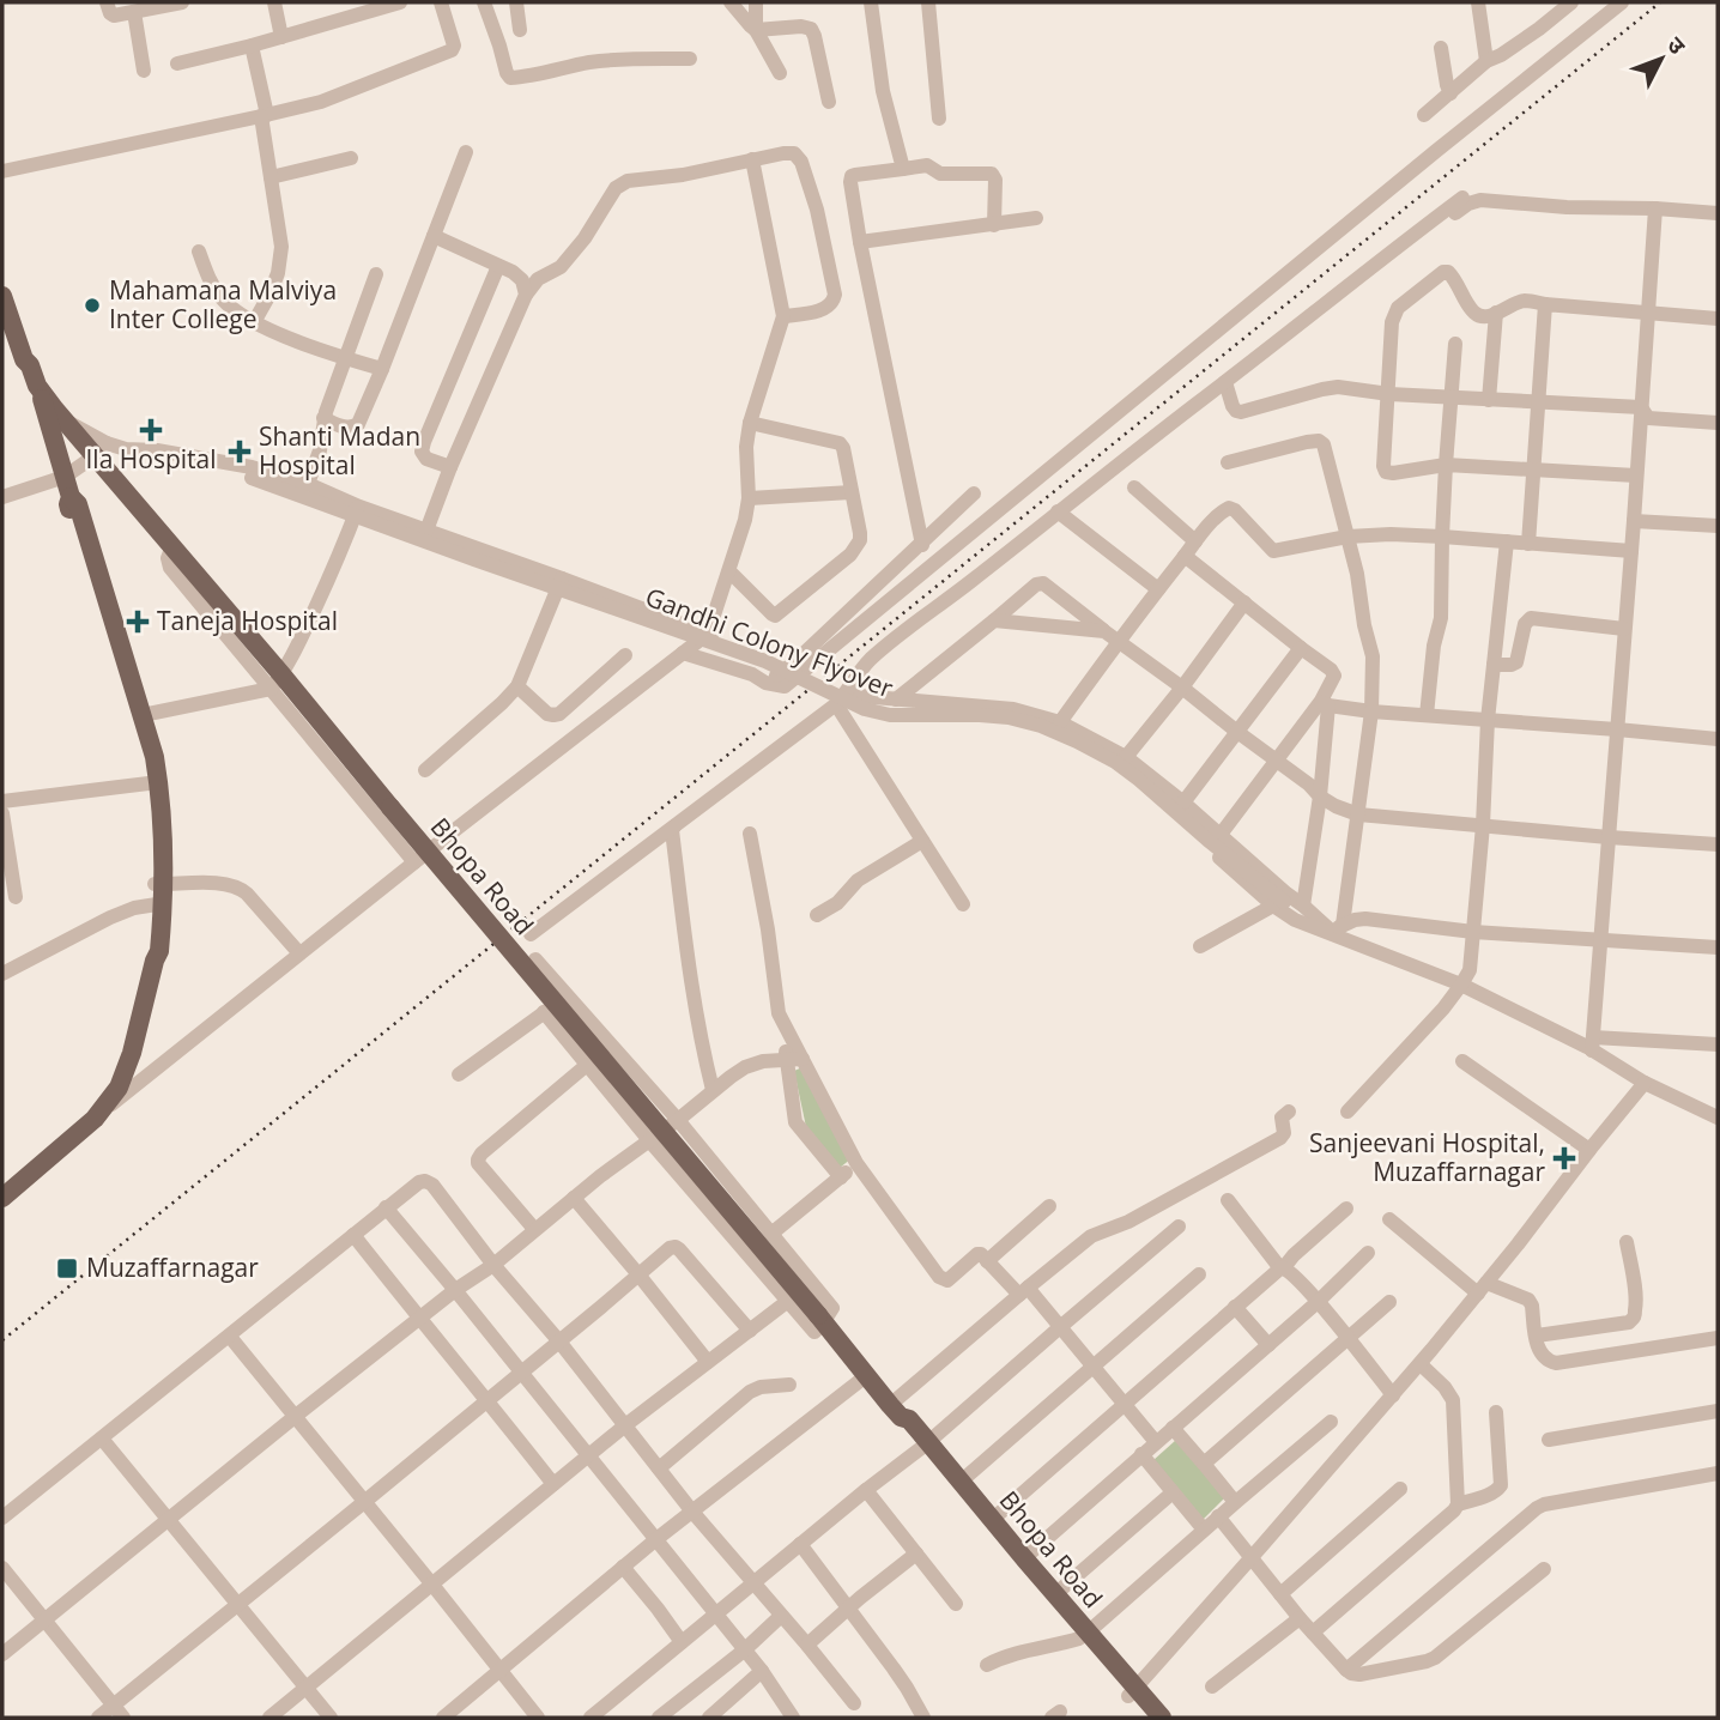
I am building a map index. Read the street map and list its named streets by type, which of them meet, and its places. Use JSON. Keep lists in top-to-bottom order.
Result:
{
  "streets": {
    "main road": ["Bhopa Road"],
    "street": ["Gandhi Colony Flyover"]
  },
  "places": {
    "other": ["Mahamana Malviya Inter College"],
    "health": [
      "Ila Hospital",
      "Shanti Madan Hospital",
      "Taneja Hospital",
      "Sanjeevani Hospital, Muzaffarnagar"
    ],
    "transit": ["Muzaffarnagar"]
  },
  "north": "top right"
}
